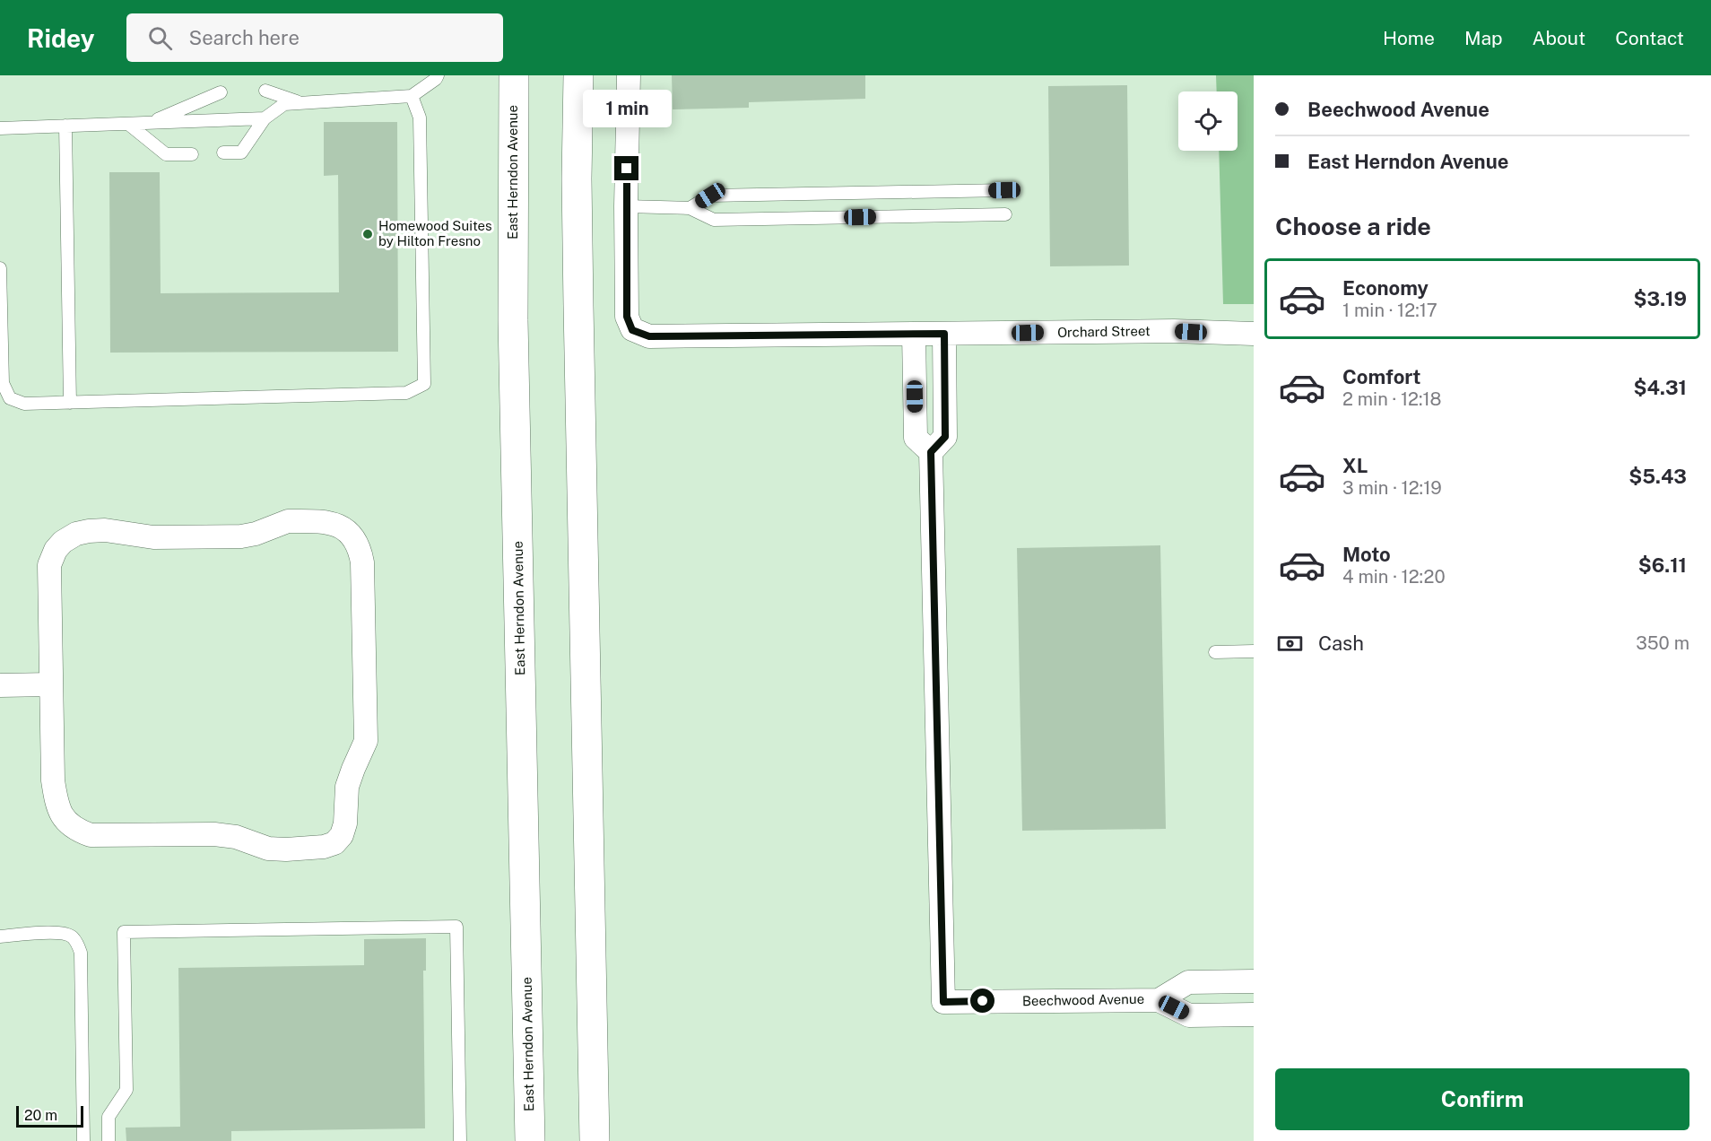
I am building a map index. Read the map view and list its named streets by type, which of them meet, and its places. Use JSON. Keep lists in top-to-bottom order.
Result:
{
  "streets": {
    "main road": ["East Herndon Avenue"],
    "street": ["Orchard Street", "Beechwood Avenue"]
  },
  "places": ["Homewood Suites by Hilton Fresno"],
  "scale_bar": "20 m",
  "page": {
    "header": "Ridey",
    "search": "Search here",
    "nav": [
      "Home",
      "Map",
      "About",
      "Contact"
    ],
    "banner": ["Beechwood Avenue", "East Herndon Avenue"],
    "bubble": "1 min",
    "heading": "Choose a ride",
    "list": [
      {
        "name": "Economy",
        "note": "1 min · 12:17",
        "value": "$3.19"
      },
      {
        "name": "Comfort",
        "note": "2 min · 12:18",
        "value": "$4.31"
      },
      {
        "name": "XL",
        "note": "3 min · 12:19",
        "value": "$5.43"
      },
      {
        "name": "Moto",
        "note": "4 min · 12:20",
        "value": "$6.11"
      }
    ],
    "pay": ["Cash", "350 m"],
    "buttons": "Confirm",
    "scale": "20 m"
  }
}
